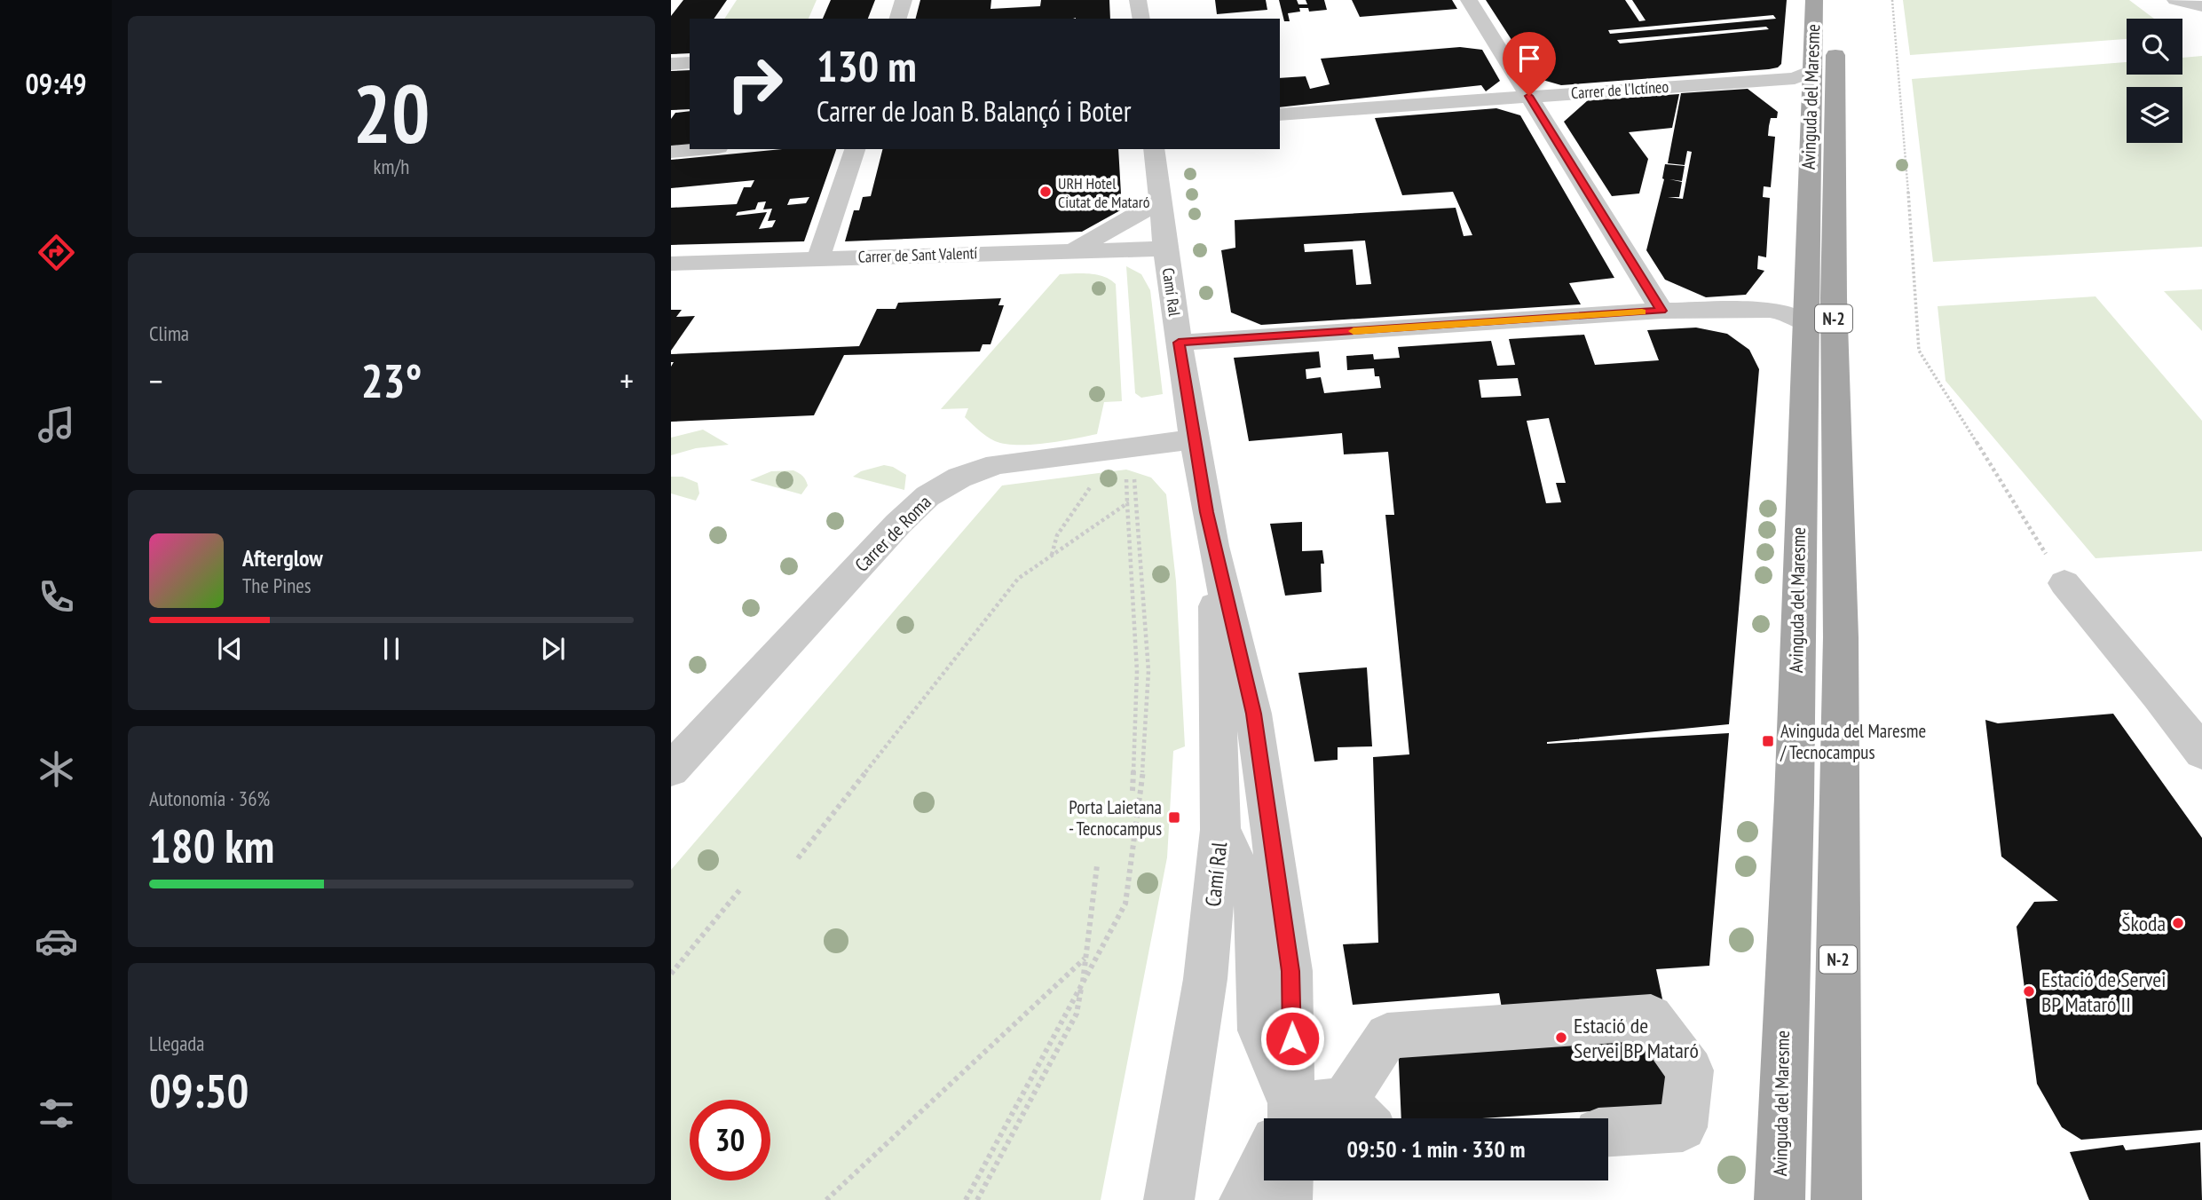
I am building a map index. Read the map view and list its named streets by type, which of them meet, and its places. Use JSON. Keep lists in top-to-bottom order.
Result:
{
  "streets": {
    "main road": ["Avinguda del Maresme", "N-2"],
    "street": [
      "Carrer de l'Ictíneo",
      "Carrer de Sant Valentí",
      "Camí Ral",
      "Carrer de Roma"
    ]
  },
  "crossings": [
    ["Carrer de l'Ictíneo", "Avinguda del Maresme"],
    ["Carrer de Sant Valentí", "Camí Ral"],
    ["Camí Ral", "Carrer de Roma"]
  ],
  "places": {
    "other": [
      "URH Hotel Ciutat de Mataró",
      "Škoda",
      "Estació de Servei BP Mataró II",
      "Estació de Servei BP Mataró"
    ],
    "transit": ["Avinguda del Maresme / Tecnocampus", "Porta Laietana - Tecnocampus"]
  },
  "page": {
    "tabs": "09:49",
    "tile": [
      ["20", "km/h"],
      "Clima",
      ["Autonomía · 36%", "180 km"],
      ["Llegada", "09:50"]
    ],
    "turn": ["130 m", "Carrer de Joan B. Balançó i Boter"],
    "heat": ["−", "23°", "+"],
    "song": ["Afterglow", "The Pines"],
    "limit": "30",
    "trip": "09:50 · 1 min · 330 m"
  }
}
